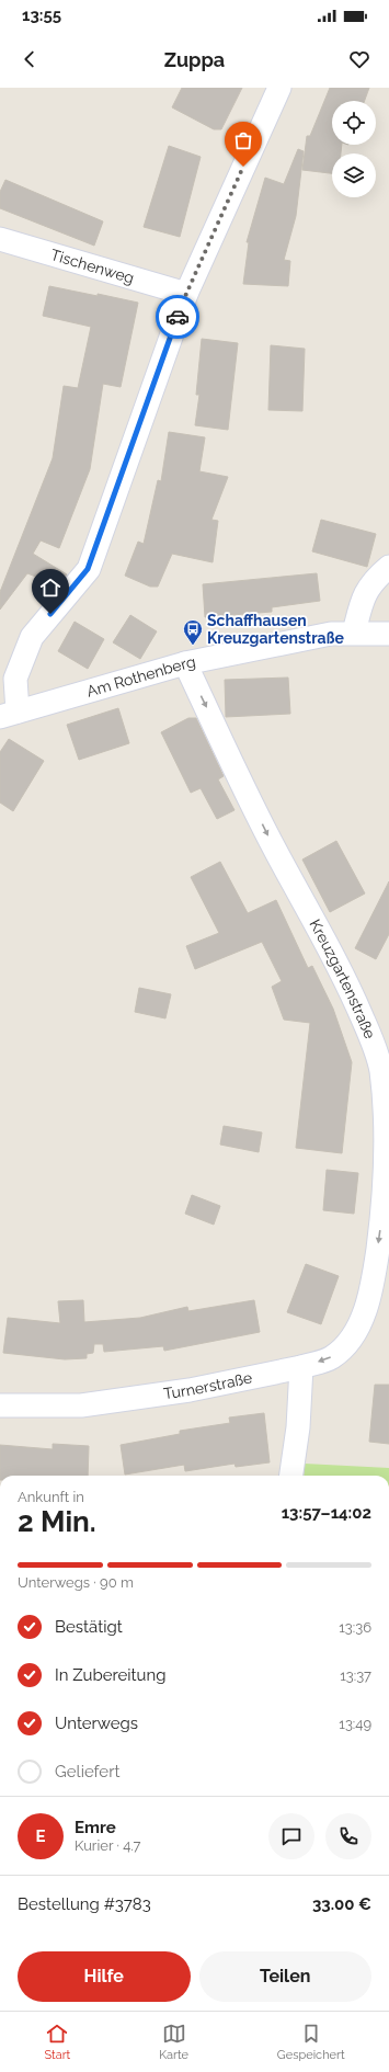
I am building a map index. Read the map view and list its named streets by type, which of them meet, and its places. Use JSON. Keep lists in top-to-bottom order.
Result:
{
  "streets": {
    "street": [
      "Tischenweg",
      "Am Rothenberg",
      "Kreuzgartenstraße",
      "Turnerstraße"
    ]
  },
  "crossings": [
    ["Am Rothenberg", "Kreuzgartenstraße"],
    ["Kreuzgartenstraße", "Turnerstraße"]
  ],
  "one_way": ["Kreuzgartenstraße"],
  "places": {
    "bus stop": ["Schaffhausen Kreuzgartenstraße"]
  },
  "page": {
    "status": "13:55",
    "header": "Zuppa",
    "heading": ["2 Min.", "Ankunft in", "13:57–14:02"],
    "panel": [
      "Emre",
      "Kurier · 4.7",
      "Bestellung #3783",
      "33.00 €"
    ],
    "bar": "Unterwegs · 90 m",
    "list": [
      ["Bestätigt", "13:36"],
      ["In Zubereitung", "13:37"],
      ["Unterwegs", "13:49"],
      "Geliefert"
    ],
    "round": "E",
    "buttons": ["Hilfe", "Teilen"],
    "tabs": ["Start", "Karte", "Gespeichert"]
  }
}
